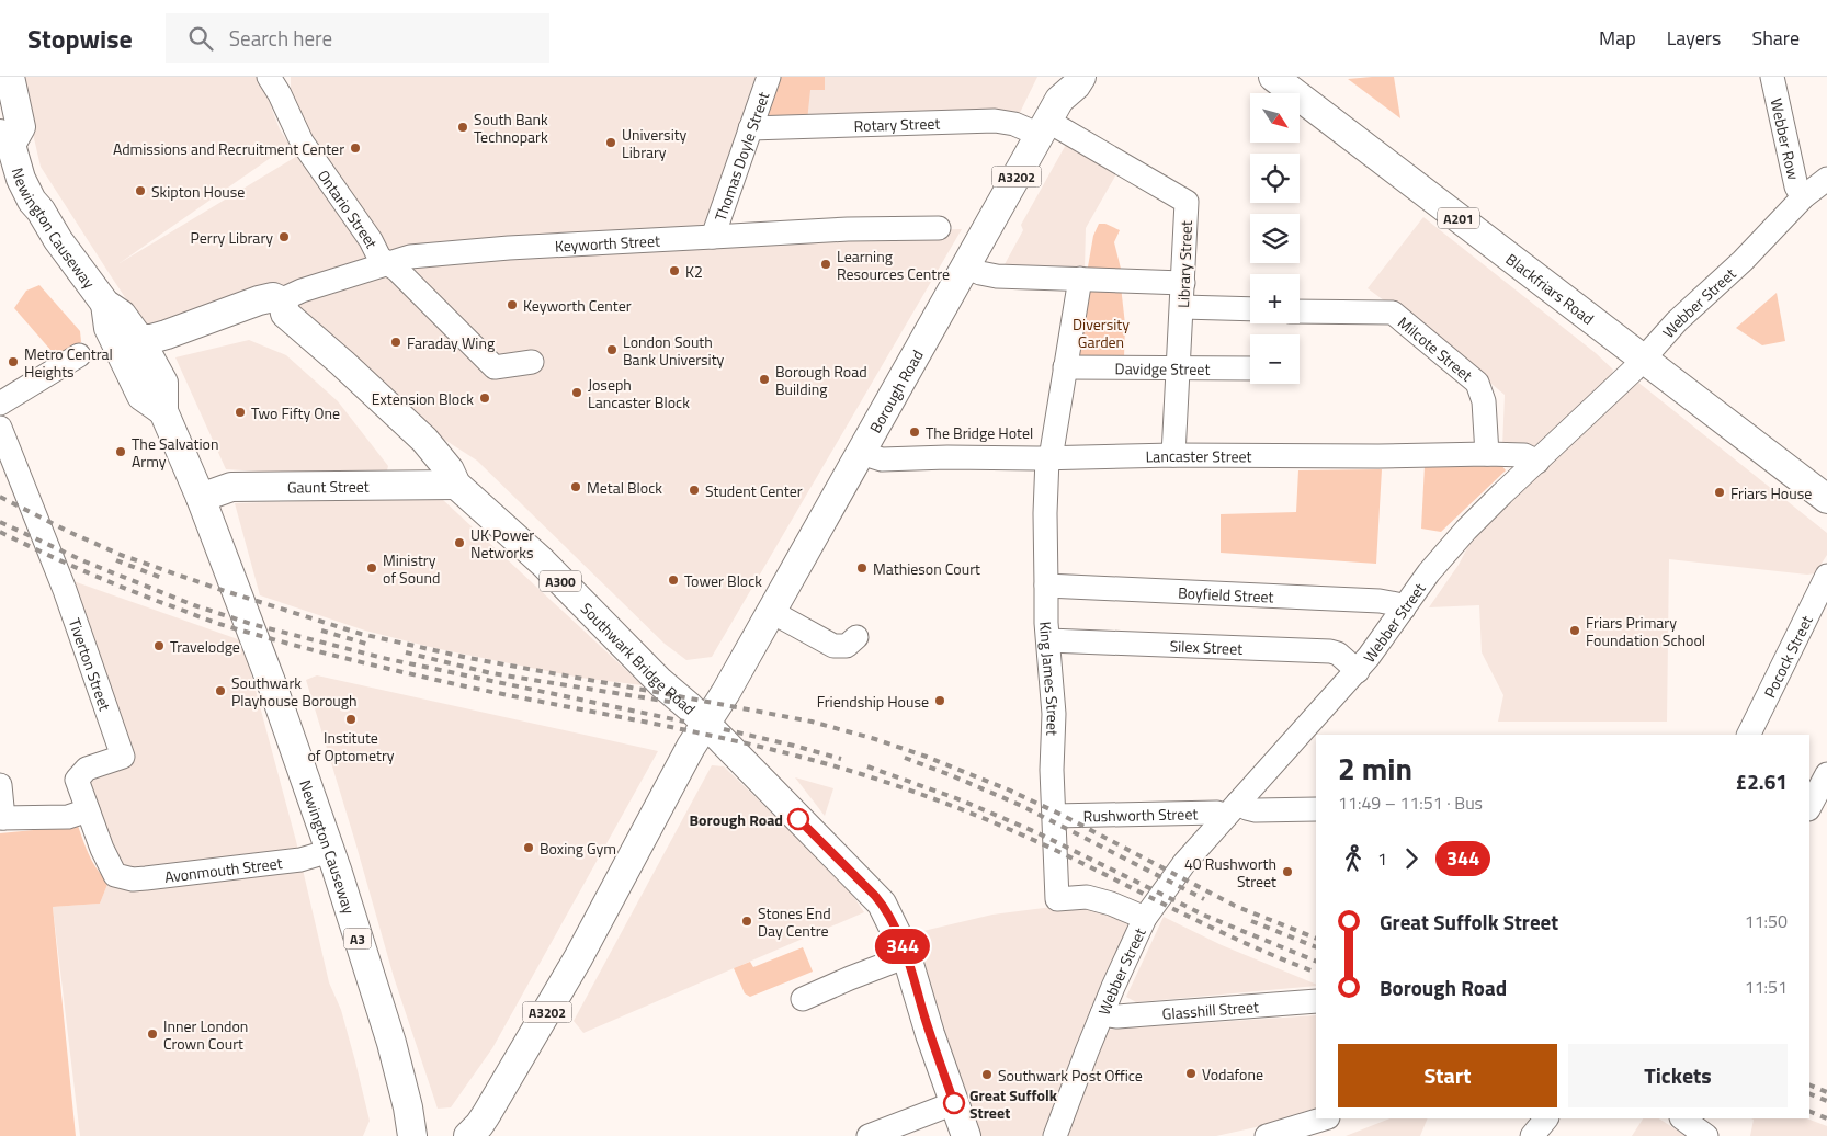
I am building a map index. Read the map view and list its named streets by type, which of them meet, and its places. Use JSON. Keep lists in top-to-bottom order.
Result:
{
  "streets": {
    "main road": [
      "A3202",
      "A201",
      "Newington Causeway",
      "Blackfriars Road",
      "Borough Road",
      "Gaunt Street",
      "A300",
      "Southwark Bridge Road",
      "A3"
    ],
    "street": [
      "Rotary Street",
      "Webber Row",
      "Thomas Doyle Street",
      "Ontario Street",
      "Keyworth Street",
      "Library Street",
      "Webber Street",
      "Milcote Street",
      "Davidge Street",
      "Lancaster Street",
      "Boyfield Street",
      "Silex Street",
      "Pocock Street",
      "Tiverton Street",
      "King James Street",
      "Rushworth Street",
      "Avonmouth Street",
      "Glasshill Street"
    ]
  },
  "crossings": [
    ["Rotary Street", "Thomas Doyle Street"],
    ["Rotary Street", "Library Street"],
    ["Rotary Street", "Borough Road"],
    ["Webber Row", "Webber Street"],
    ["Thomas Doyle Street", "Keyworth Street"],
    ["Ontario Street", "Keyworth Street"],
    ["Newington Causeway", "Gaunt Street"],
    ["Newington Causeway", "Avonmouth Street"],
    ["Keyworth Street", "Southwark Bridge Road"],
    ["Library Street", "Davidge Street"],
    ["Library Street", "Borough Road"],
    ["Library Street", "Lancaster Street"],
    ["Blackfriars Road", "Webber Street"],
    ["Webber Street", "Lancaster Street"],
    ["Webber Street", "Boyfield Street"],
    ["Webber Street", "Silex Street"],
    ["Webber Street", "King James Street"],
    ["Webber Street", "Rushworth Street"],
    ["Webber Street", "Glasshill Street"],
    ["Milcote Street", "Lancaster Street"],
    ["Davidge Street", "King James Street"],
    ["Borough Road", "Lancaster Street"],
    ["Borough Road", "Southwark Bridge Road"],
    ["Lancaster Street", "King James Street"],
    ["Gaunt Street", "Southwark Bridge Road"],
    ["Boyfield Street", "King James Street"],
    ["Silex Street", "King James Street"],
    ["Tiverton Street", "Avonmouth Street"],
    ["King James Street", "Rushworth Street"]
  ],
  "parks": ["Diversity Garden"],
  "places": [
    "South Bank Technopark",
    "University Library",
    "Admissions and Recruitment Center",
    "Skipton House",
    "Perry Library",
    "Learning Resources Centre",
    "K2",
    "Keyworth Center",
    "Faraday Wing",
    "London South Bank University",
    "Metro Central Heights",
    "Borough Road Building",
    "Joseph Lancaster Block",
    "Extension Block",
    "Two Fifty One",
    "The Bridge Hotel",
    "The Salvation Army",
    "Metal Block",
    "Student Center",
    "Friars House",
    "UK Power Networks",
    "Ministry of Sound",
    "Mathieson Court",
    "Tower Block",
    "Friars Primary Foundation School",
    "Travelodge",
    "Southwark Playhouse Borough",
    "Friendship House",
    "Institute of Optometry",
    "Borough Road",
    "Boxing Gym",
    "40 Rushworth Street",
    "Stones End Day Centre",
    "Inner London Crown Court",
    "Vodafone",
    "Southwark Post Office",
    "Great Suffolk Street"
  ],
  "lines": ["bus line 344"],
  "north": "bottom right",
  "page": {
    "header": "Stopwise",
    "search": "Search here",
    "nav": ["Map", "Layers", "Share"],
    "on_map": "344",
    "map_buttons": ["+", "−"],
    "heading": ["2 min", "11:49 – 11:51 · Bus", "£2.61"],
    "legs": ["1", "344"],
    "list": [
      {
        "name": "Great Suffolk Street",
        "value": "11:50"
      },
      {
        "name": "Borough Road",
        "value": "11:51"
      }
    ],
    "buttons": ["Start", "Tickets"]
  }
}
